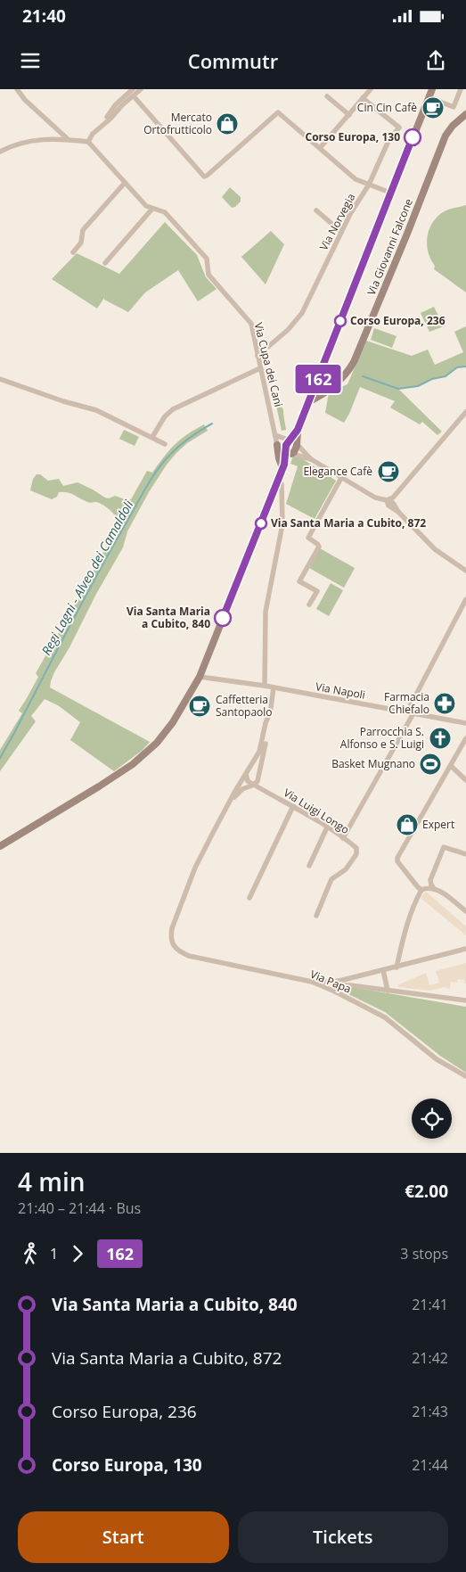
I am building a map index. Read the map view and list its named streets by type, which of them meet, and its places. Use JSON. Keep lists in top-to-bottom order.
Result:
{
  "streets": {
    "main road": ["Via Giovanni Falcone"],
    "street": [
      "Via Norvegia",
      "Via Cupa dei Cani",
      "Via Napoli",
      "Via Luigi Longo",
      "Via Papa"
    ]
  },
  "crossings": [
    ["Via Norvegia", "Via Cupa dei Cani"]
  ],
  "water": ["Regi Lagni - Alveo dei Camaldoli"],
  "places": {
    "cafe": ["Cin Cin Cafè", "Elegance Cafè", "Caffetteria Santopaolo"],
    "shop": ["Mercato Ortofrutticolo", "Expert"],
    "other": [
      "Corso Europa, 130",
      "Corso Europa, 236",
      "Via Santa Maria a Cubito, 872",
      "Via Santa Maria a Cubito, 840"
    ],
    "pharmacy": ["Farmacia Chiefalo"],
    "church": ["Parrocchia S. Alfonso e S. Luigi"],
    "sports": ["Basket Mugnano"]
  },
  "lines": ["bus line 162"],
  "page": {
    "status": "21:40",
    "header": "Commutr",
    "on_map": "162",
    "heading": ["4 min", "21:40 – 21:44 · Bus", "€2.00"],
    "legs": ["1", "162", "3 stops"],
    "list": [
      {
        "name": "Via Santa Maria a Cubito, 840",
        "value": "21:41"
      },
      {
        "name": "Via Santa Maria a Cubito, 872",
        "value": "21:42"
      },
      {
        "name": "Corso Europa, 236",
        "value": "21:43"
      },
      {
        "name": "Corso Europa, 130",
        "value": "21:44"
      }
    ],
    "buttons": ["Start", "Tickets"]
  }
}
